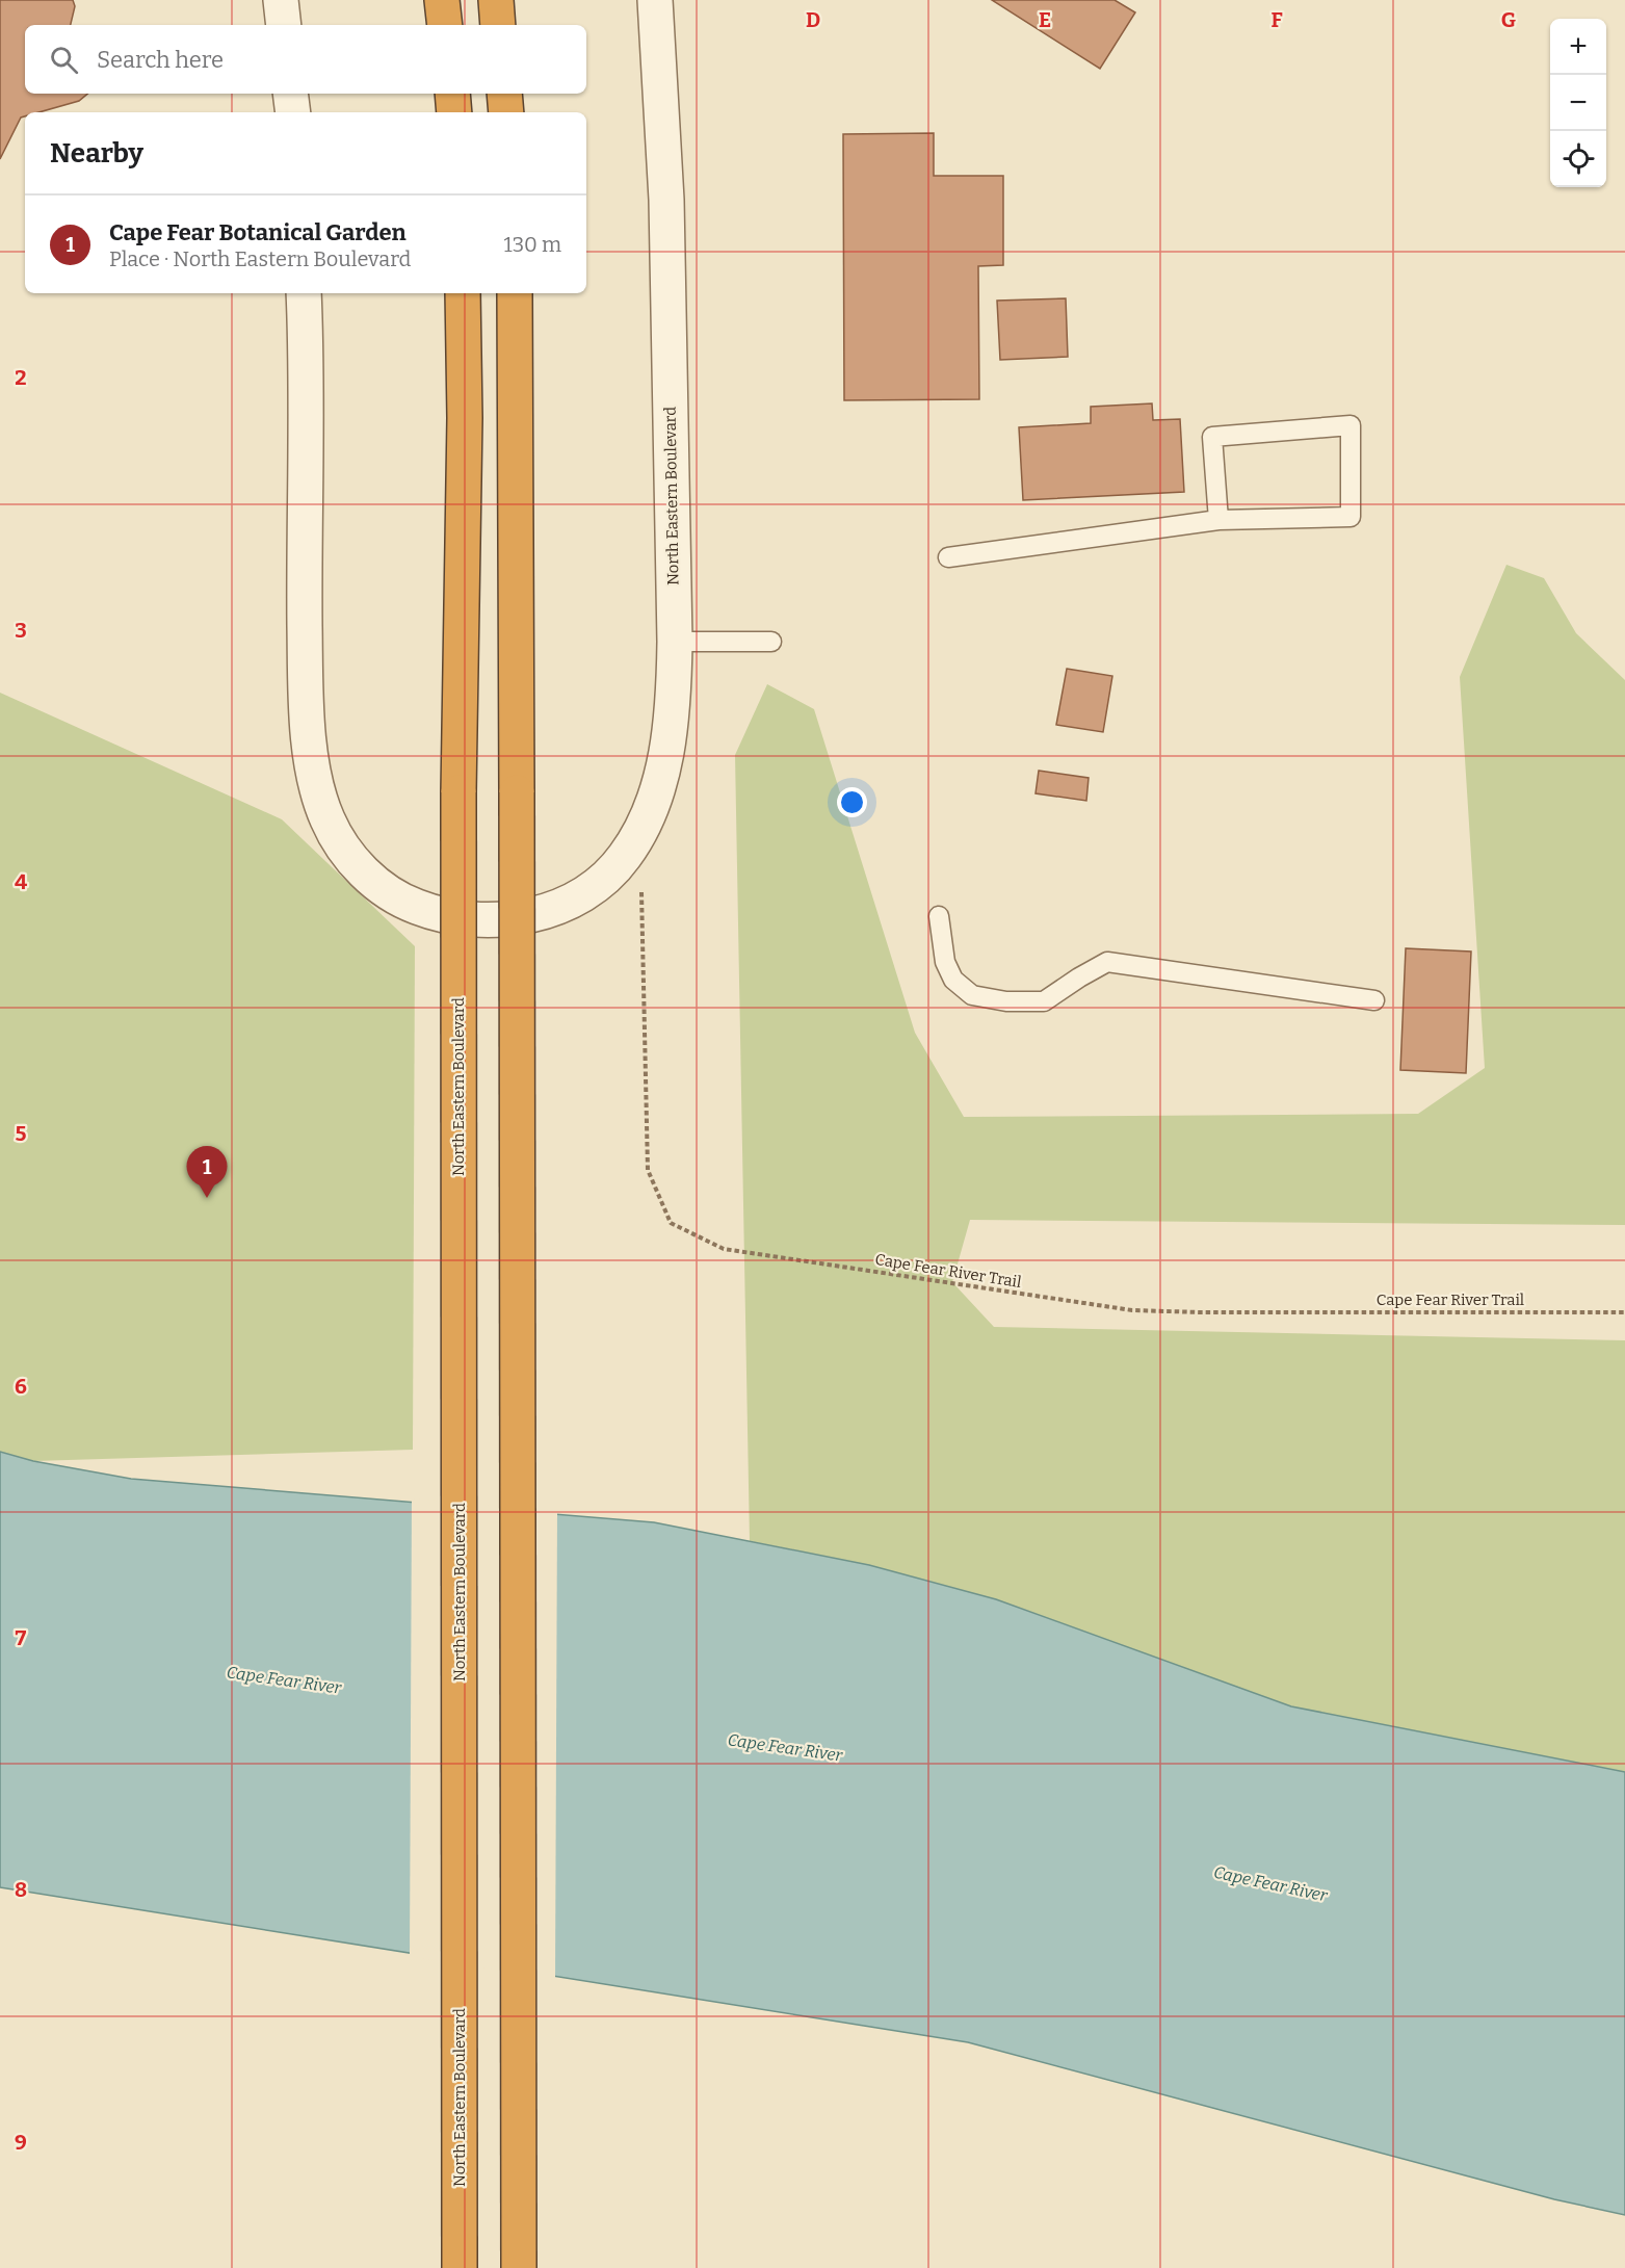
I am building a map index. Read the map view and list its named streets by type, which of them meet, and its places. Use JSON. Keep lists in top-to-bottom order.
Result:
{
  "streets": {
    "highway": ["North Eastern Boulevard"],
    "path": ["Cape Fear River Trail"]
  },
  "crossings": [
    ["North Eastern Boulevard", "Cape Fear River Trail"]
  ],
  "water": ["Cape Fear River"],
  "page": {
    "map_buttons": ["+", "−"],
    "search": "Search here",
    "heading": "Nearby",
    "list": [
      {
        "mark": "1",
        "name": "Cape Fear Botanical Garden",
        "note": "Place · North Eastern Boulevard",
        "value": "130 m"
      }
    ],
    "pins": "1"
  },
  "grid": {
    "columns": [
      "D",
      "E",
      "F",
      "G"
    ],
    "rows": [
      "2",
      "3",
      "4",
      "5",
      "6",
      "7",
      "8",
      "9"
    ]
  }
}
